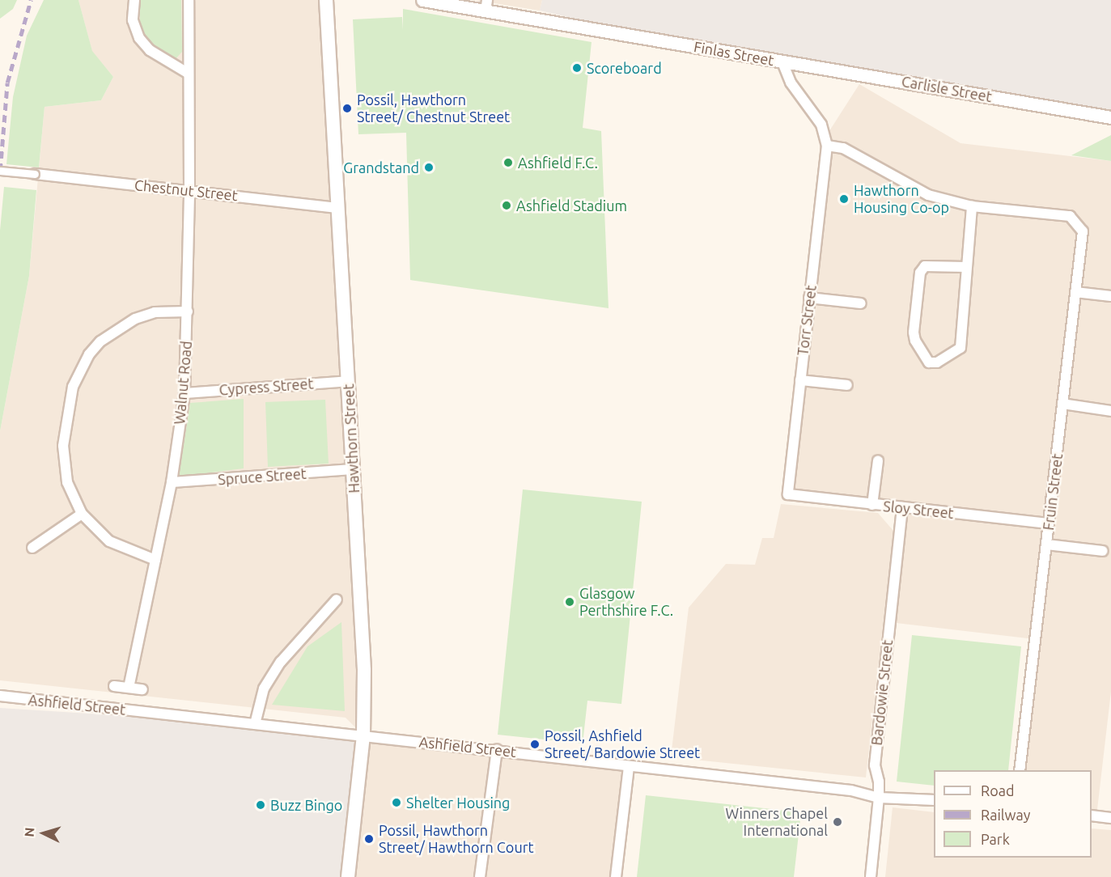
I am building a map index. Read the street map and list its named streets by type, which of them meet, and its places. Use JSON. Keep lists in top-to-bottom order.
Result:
{
  "streets": {
    "main road": ["Hawthorn Street"],
    "street": [
      "Finlas Street",
      "Carlisle Street",
      "Chestnut Street",
      "Torr Street",
      "Walnut Road",
      "Cypress Street",
      "Spruce Street",
      "Fruin Street",
      "Sloy Street",
      "Bardowie Street",
      "Ashfield Street"
    ]
  },
  "crossings": [
    ["Finlas Street", "Carlisle Street"],
    ["Finlas Street", "Torr Street"],
    ["Chestnut Street", "Walnut Road"],
    ["Chestnut Street", "Hawthorn Street"],
    ["Torr Street", "Sloy Street"],
    ["Walnut Road", "Cypress Street"],
    ["Walnut Road", "Spruce Street"],
    ["Cypress Street", "Hawthorn Street"],
    ["Hawthorn Street", "Spruce Street"],
    ["Hawthorn Street", "Ashfield Street"],
    ["Fruin Street", "Sloy Street"],
    ["Sloy Street", "Bardowie Street"],
    ["Bardowie Street", "Ashfield Street"]
  ],
  "places": [
    "Scoreboard",
    "Possil, Hawthorn Street/ Chestnut Street",
    "Ashfield F.C.",
    "Grandstand",
    "Hawthorn Housing Co-op",
    "Ashfield Stadium",
    "Glasgow Perthshire F.C.",
    "Possil, Ashfield Street/ Bardowie Street",
    "Shelter Housing",
    "Buzz Bingo",
    "Winners Chapel International",
    "Possil, Hawthorn Street/ Hawthorn Court"
  ],
  "legend": ["Road", "Railway", "Park"],
  "north": "left"
}
